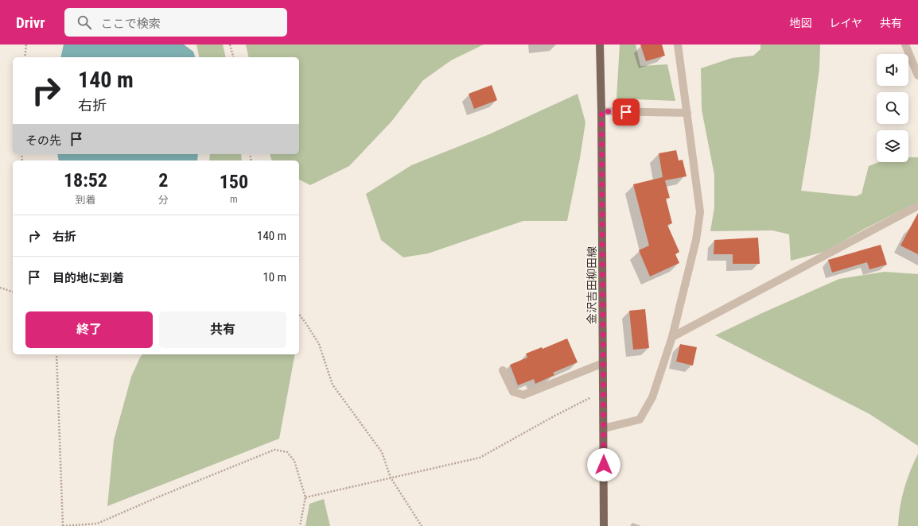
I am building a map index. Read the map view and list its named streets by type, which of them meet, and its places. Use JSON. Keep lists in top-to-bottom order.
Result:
{
  "streets": {
    "main road": ["金沢吉田柳田線"]
  },
  "page": {
    "header": "Drivr",
    "search": "ここで検索",
    "nav": ["地図", "レイヤ", "共有"],
    "turn": ["140 m", "右折"],
    "then": "その先",
    "eta": [
      "18:52",
      "到着",
      "2",
      "分",
      "150",
      "m"
    ],
    "list": [
      {
        "name": "右折",
        "value": "140 m"
      },
      {
        "name": "目的地に到着",
        "value": "10 m"
      }
    ],
    "buttons": ["終了", "共有"]
  }
}
